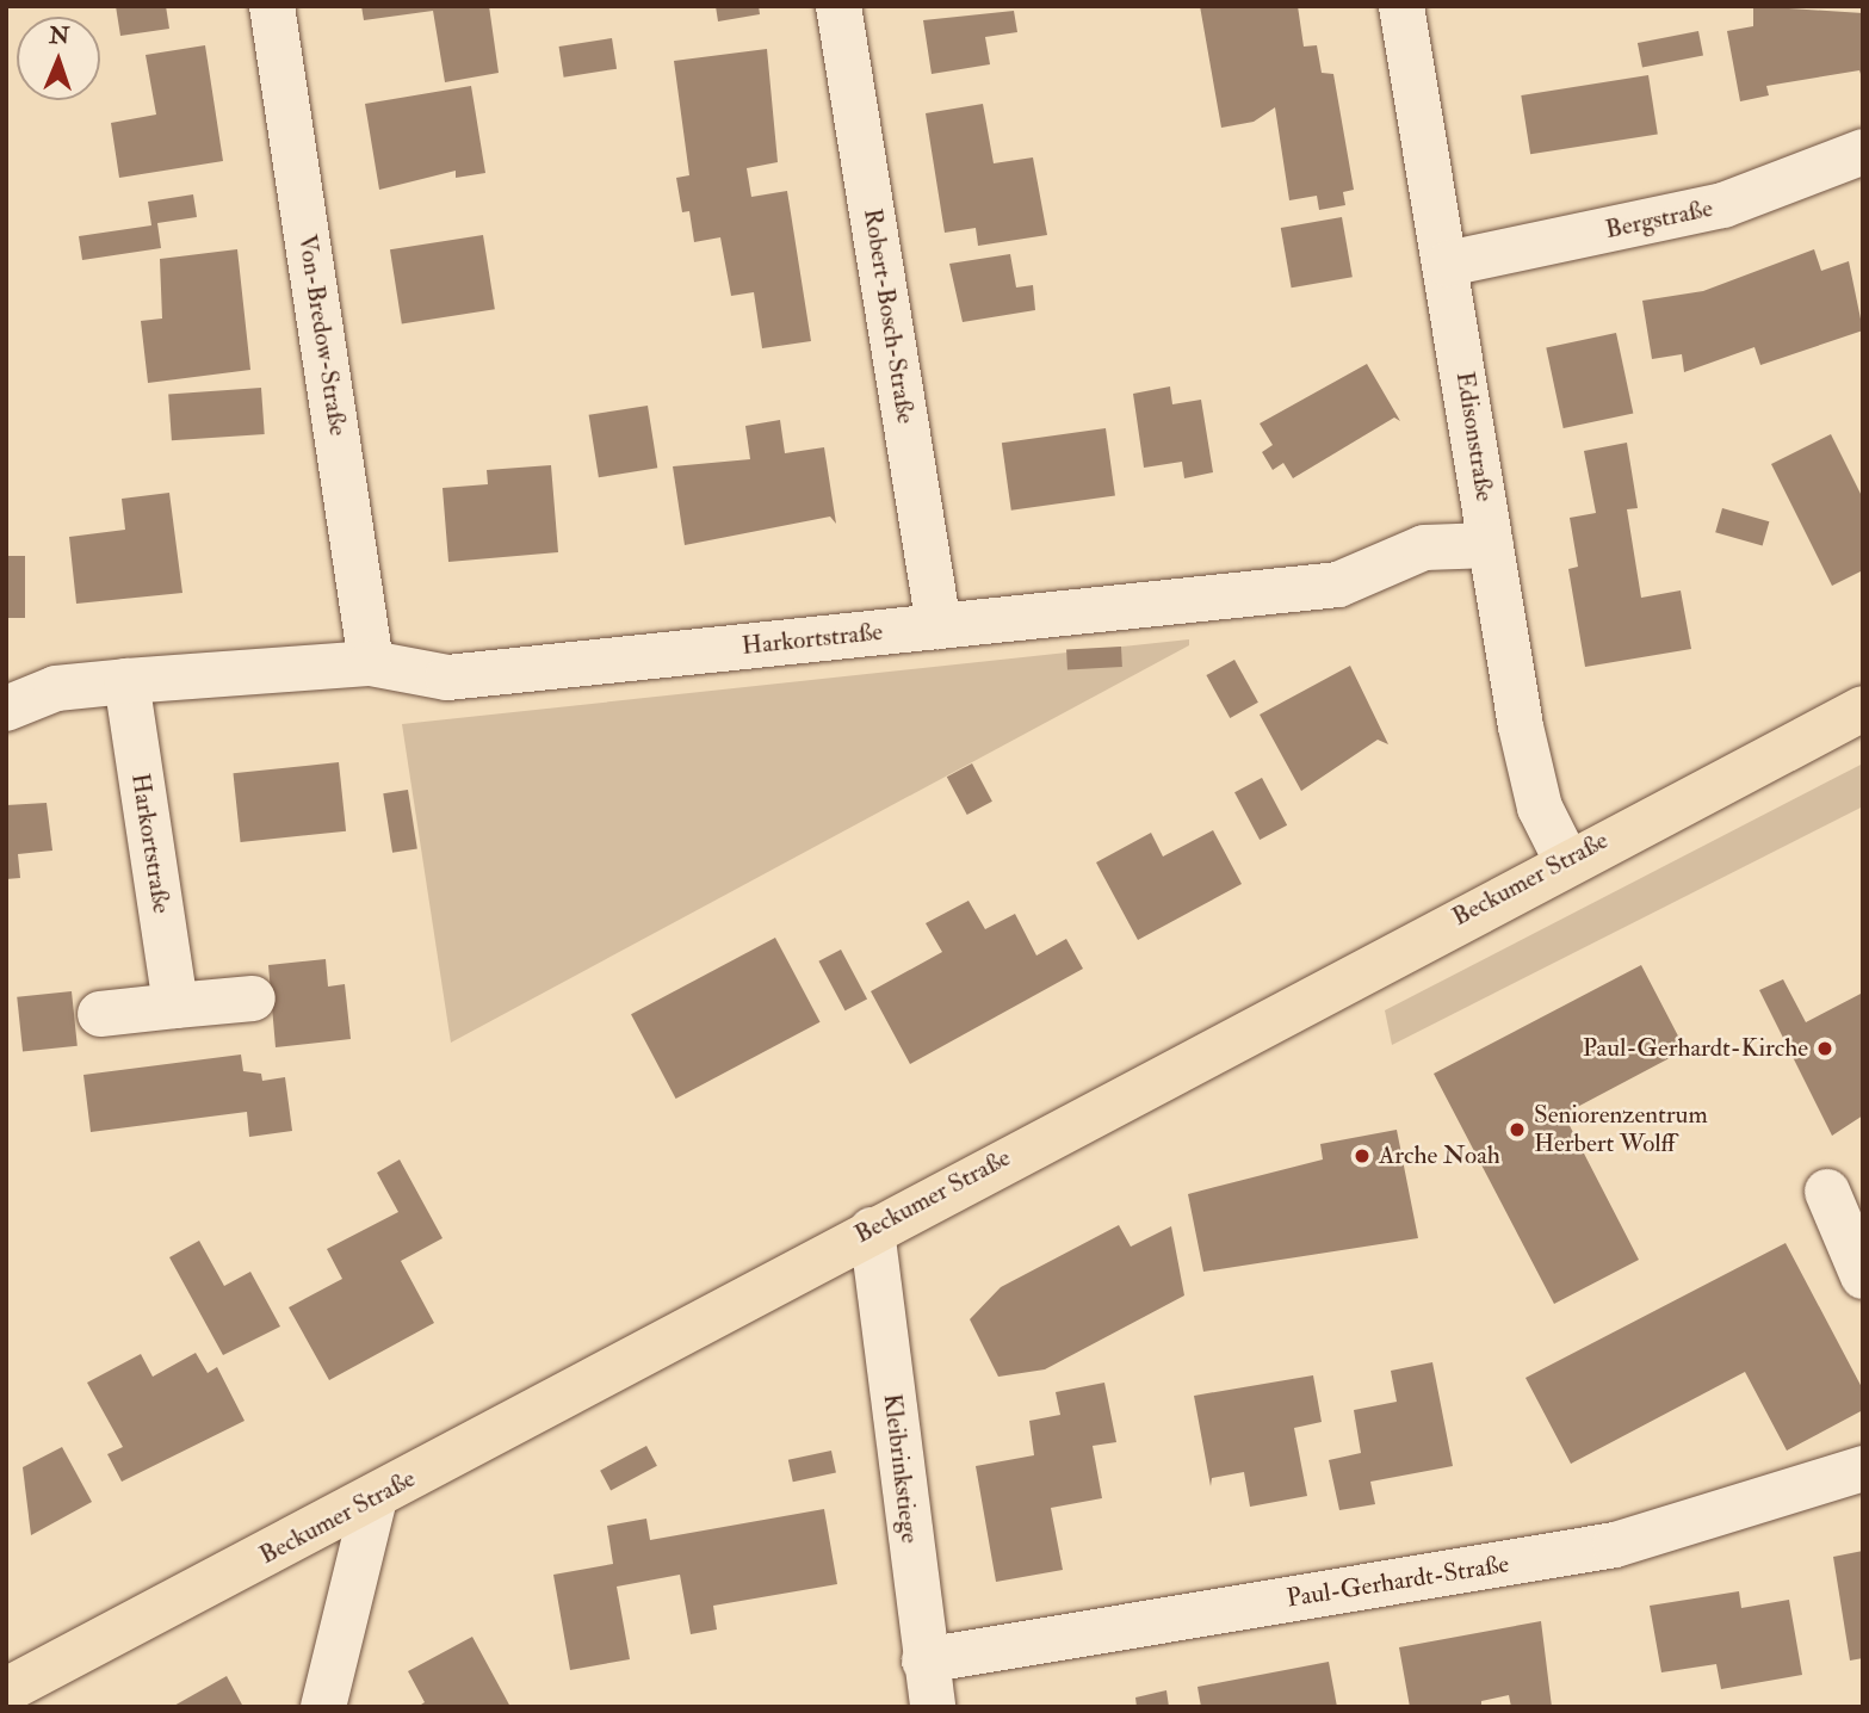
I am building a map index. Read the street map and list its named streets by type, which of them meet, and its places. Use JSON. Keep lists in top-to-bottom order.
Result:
{
  "streets": {
    "main road": ["Beckumer Straße"],
    "street": [
      "Bergstraße",
      "Robert-Bosch-Straße",
      "Von-Bredow-Straße",
      "Edisonstraße",
      "Harkortstraße",
      "Kleibrinkstiege",
      "Paul-Gerhardt-Straße"
    ]
  },
  "crossings": [
    ["Bergstraße", "Edisonstraße"],
    ["Robert-Bosch-Straße", "Harkortstraße"],
    ["Von-Bredow-Straße", "Harkortstraße"],
    ["Edisonstraße", "Harkortstraße"],
    ["Edisonstraße", "Beckumer Straße"],
    ["Beckumer Straße", "Kleibrinkstiege"],
    ["Kleibrinkstiege", "Paul-Gerhardt-Straße"]
  ],
  "places": ["Paul-Gerhardt-Kirche", "Seniorenzentrum Herbert Wolff", "Arche Noah"],
  "north": "top"
}
